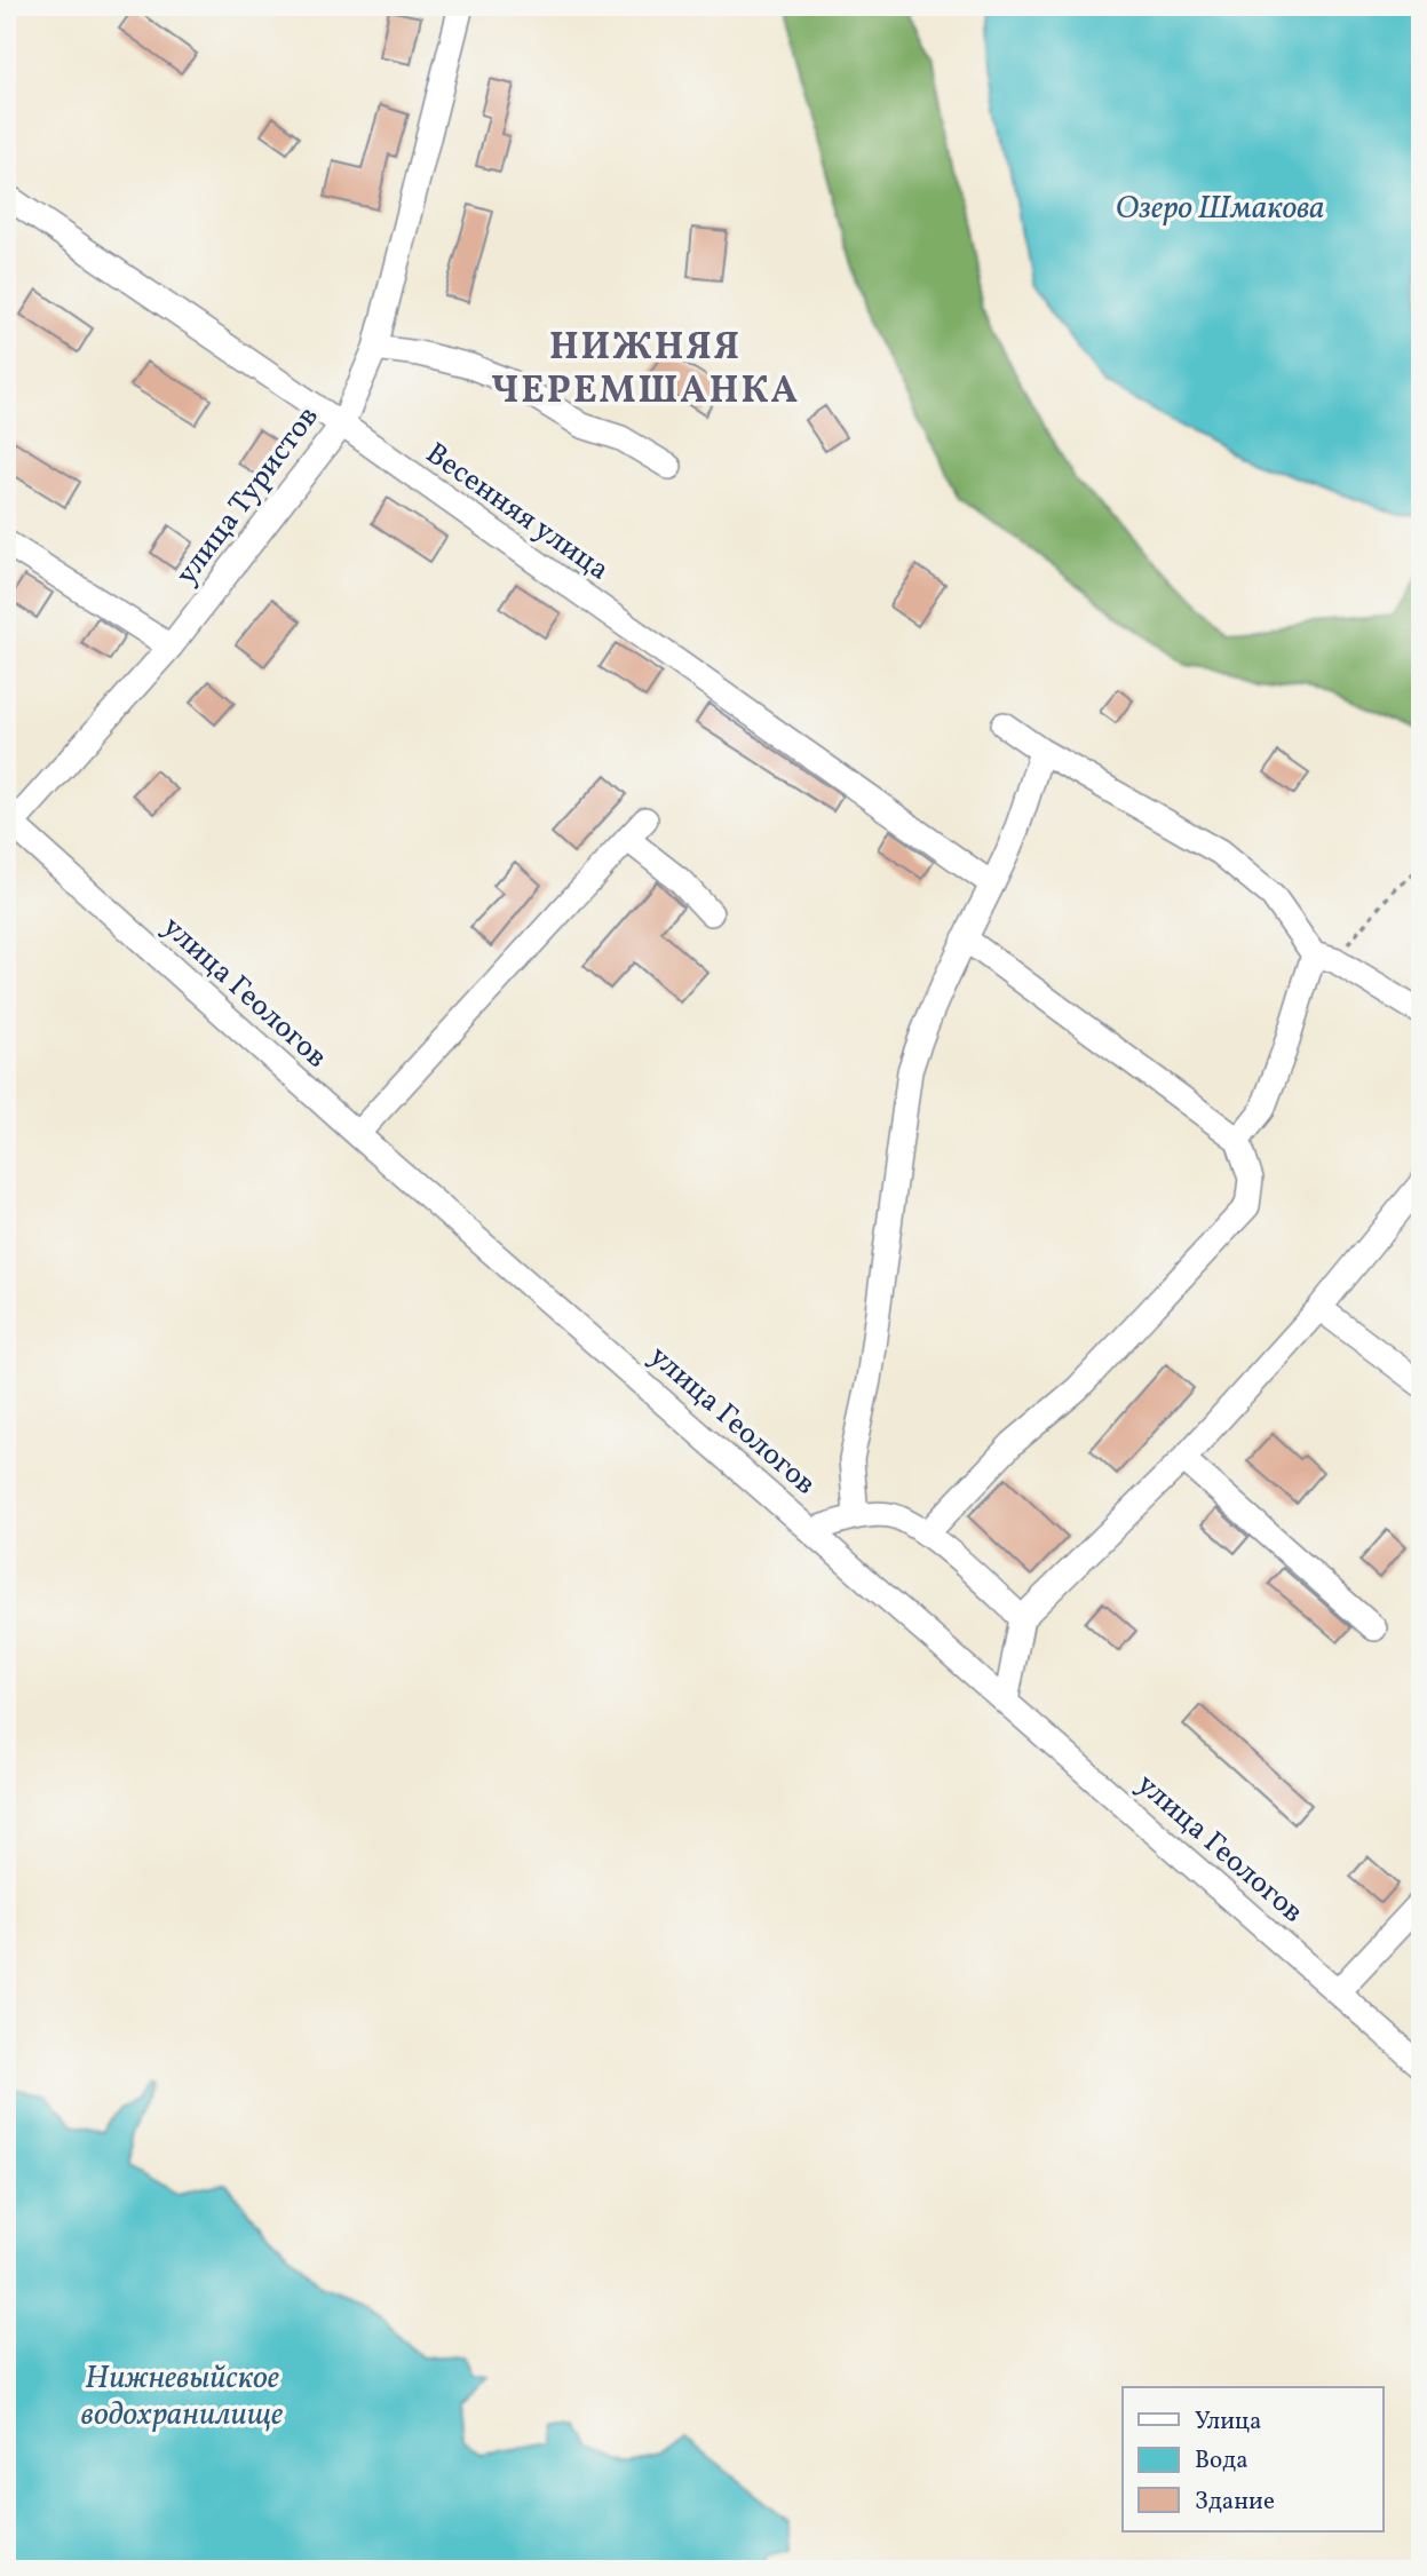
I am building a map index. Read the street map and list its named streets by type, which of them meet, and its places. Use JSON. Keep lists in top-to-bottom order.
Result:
{
  "streets": {
    "street": ["улица Туристов", "Весенняя улица", "улица Геологов"]
  },
  "crossings": [
    ["улица Туристов", "Весенняя улица"],
    ["улица Туристов", "улица Геологов"]
  ],
  "districts": ["НИЖНЯЯ ЧЕРЕМШАНКА"],
  "water": ["Озеро Шмакова", "Нижневыйское водохранилище"],
  "legend": ["Улица", "Вода", "Здание"]
}
